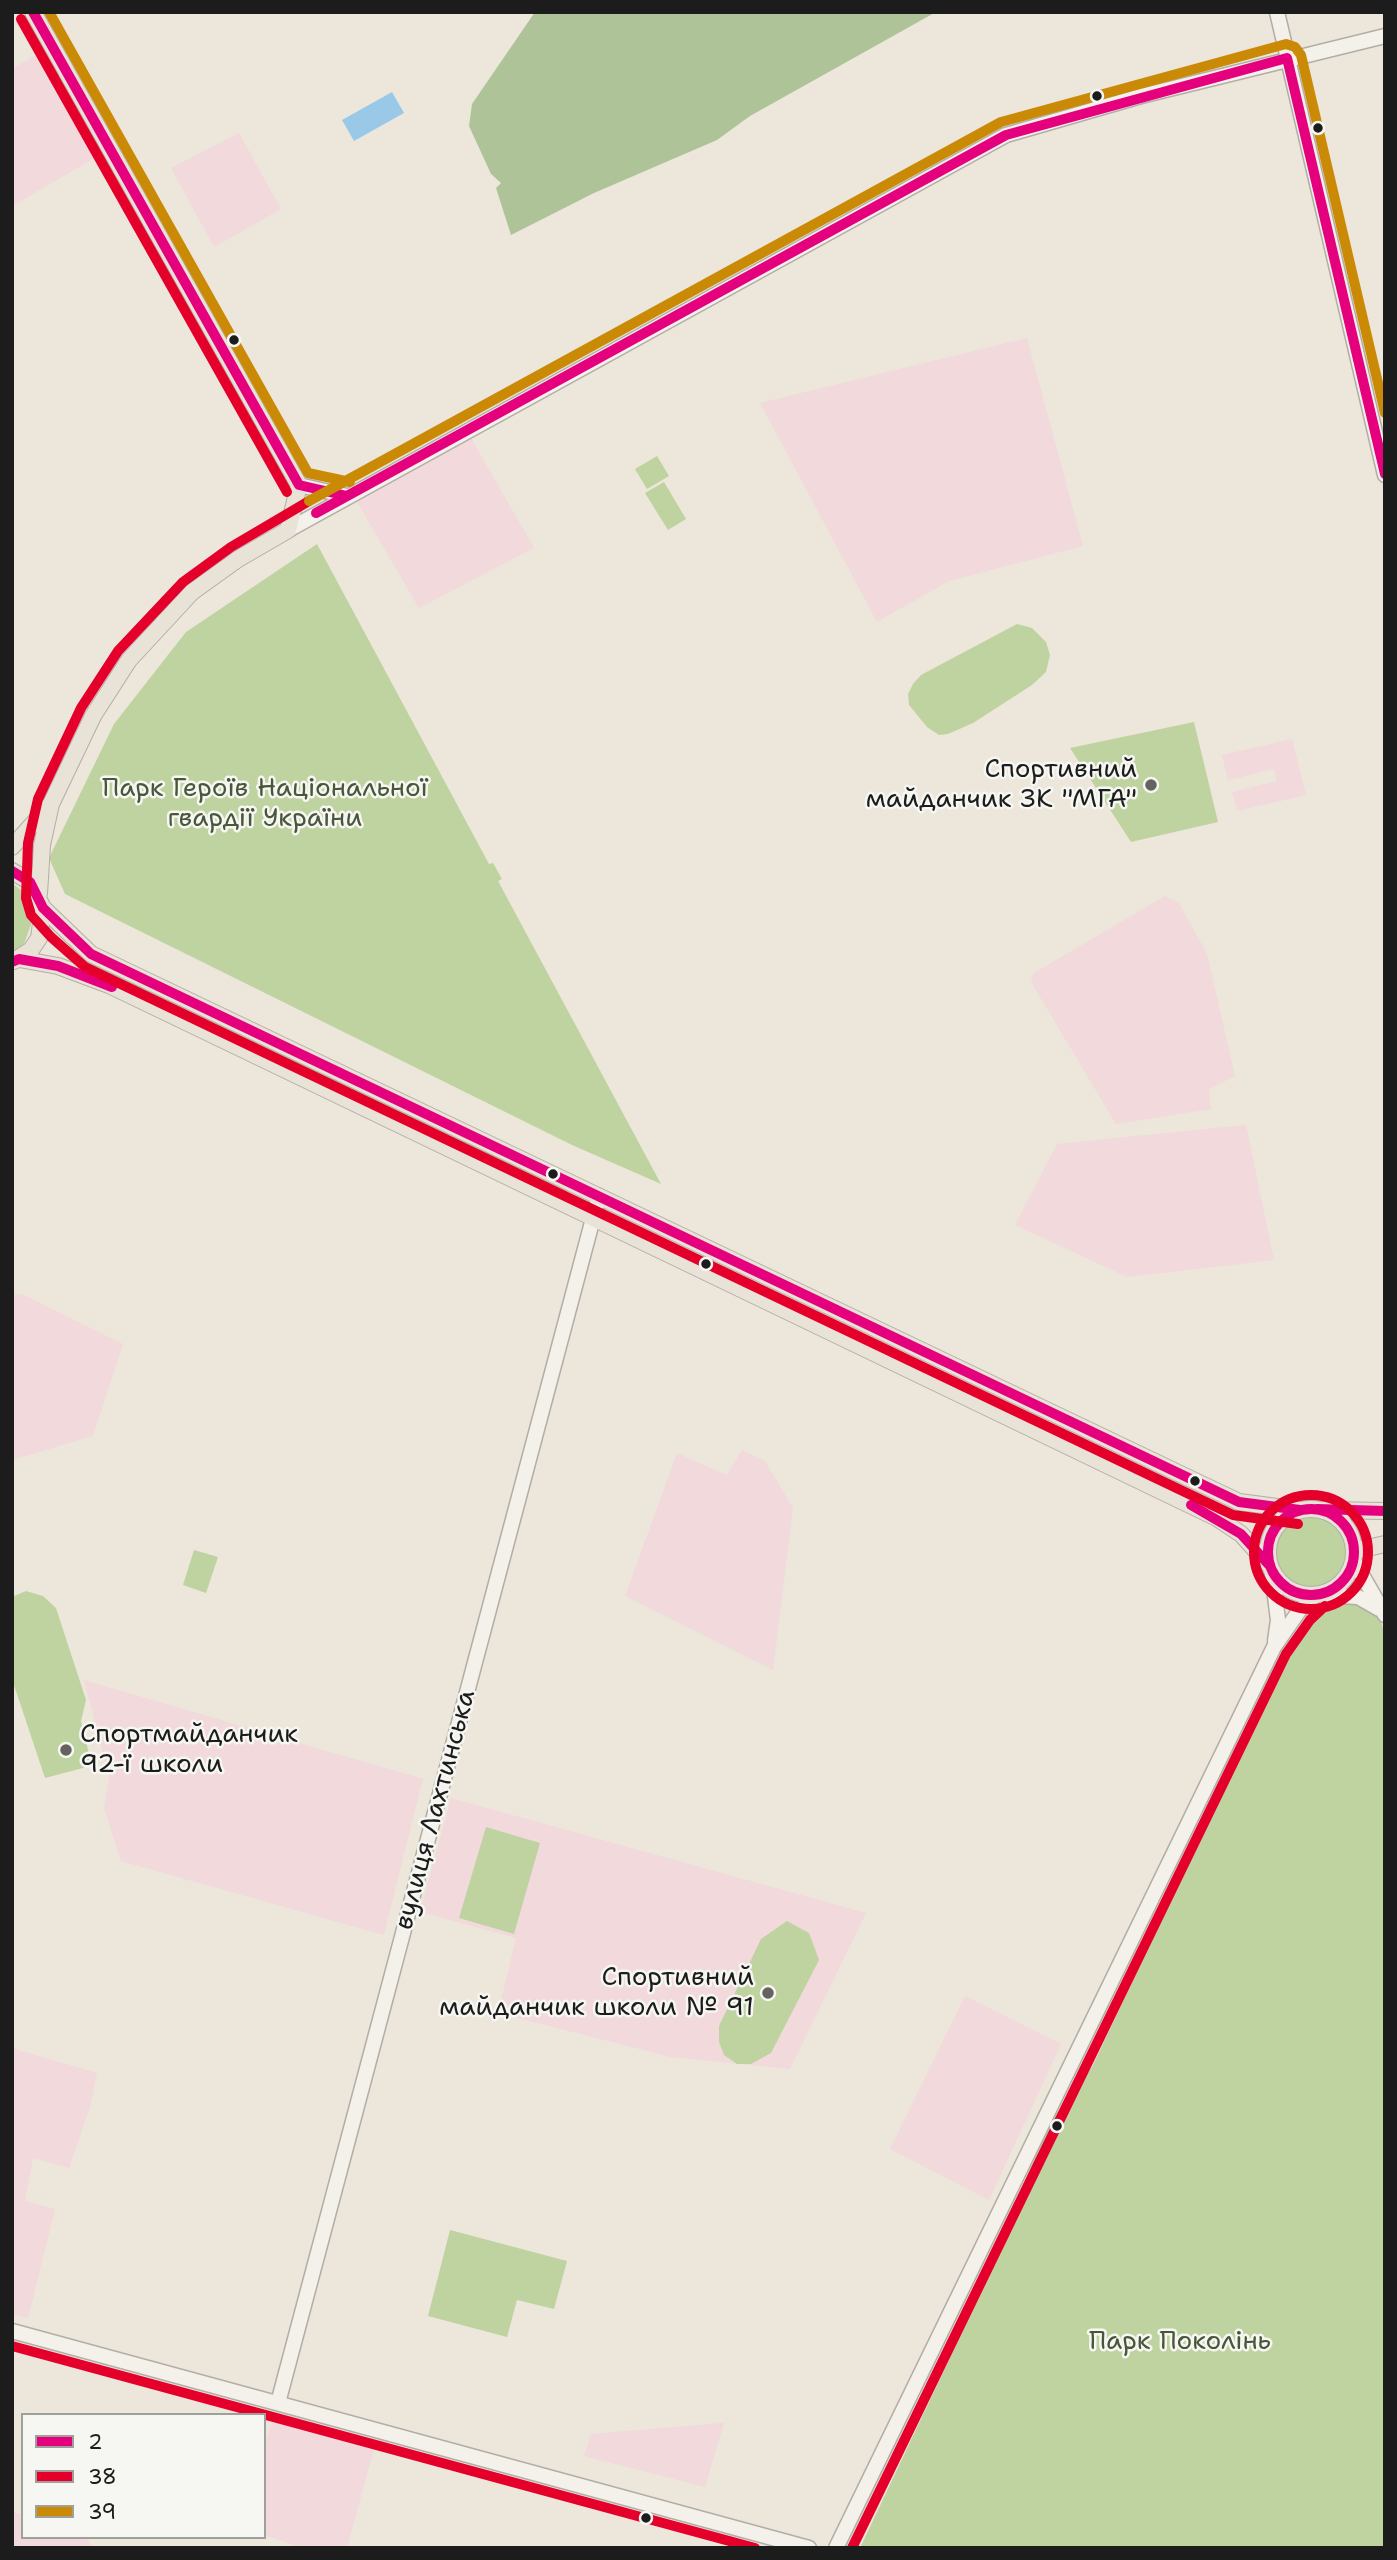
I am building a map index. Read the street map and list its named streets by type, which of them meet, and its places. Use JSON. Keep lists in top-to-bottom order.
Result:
{
  "streets": {
    "street": ["вулиця Лахтинська"]
  },
  "parks": ["Парк Героїв Національної гвардії України", "Парк Поколінь"],
  "places": ["Спортивний майданчик ЗК \"МГА\"", "Спортмайданчик 92-ї школи", "Спортивний майданчик школи № 91"],
  "lines": ["transit line 2", "transit line 39", "transit line 38"],
  "legend": ["2", "38", "39"]
}
